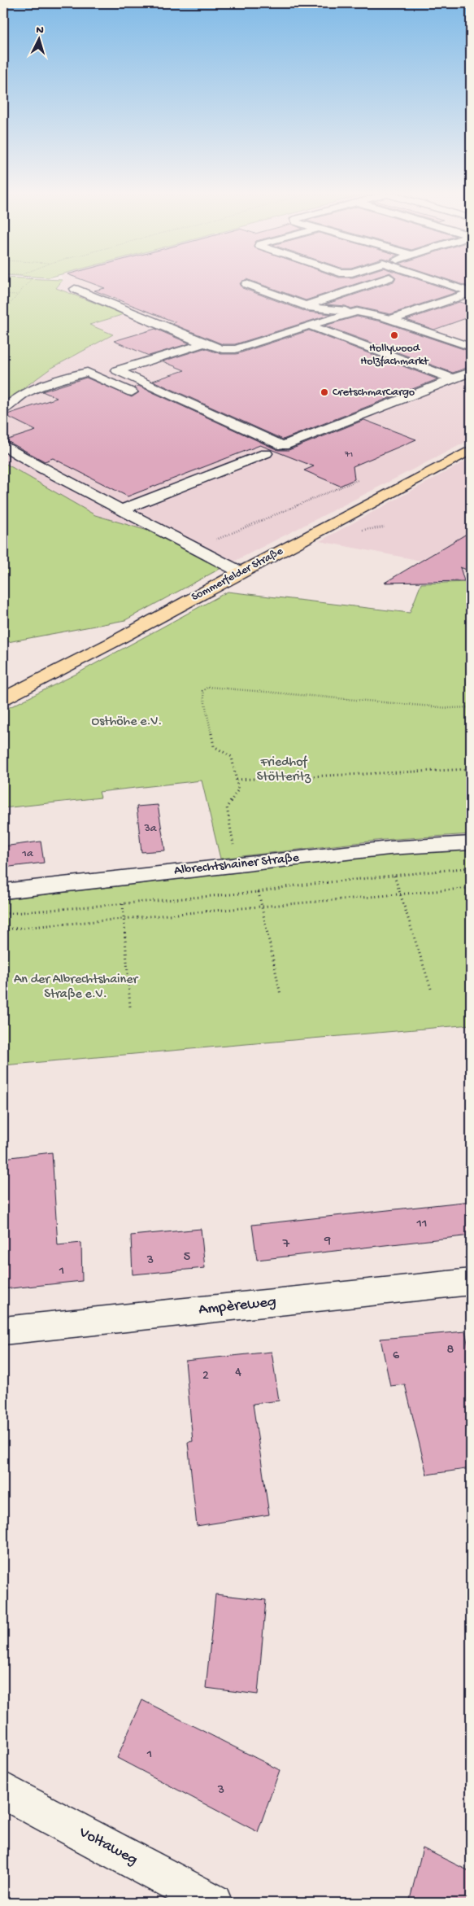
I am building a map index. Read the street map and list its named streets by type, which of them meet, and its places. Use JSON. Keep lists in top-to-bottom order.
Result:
{
  "streets": {
    "main road": ["Sommerfelder Straße"],
    "street": ["Albrechtshainer Straße", "Ampèreweg", "Voltaweg"]
  },
  "parks": ["Osthöhe e.V.", "Friedhof Stötteritz", "An der Albrechtshainer Straße e.V."],
  "places": ["Hollywood Holzfachmarkt", "CretschmarCargo"],
  "house_numbers": [
    "71",
    "3a",
    "1a",
    "11",
    "9",
    "7",
    "5",
    "3",
    "1",
    "8",
    "6",
    "4",
    "2",
    "1",
    "3"
  ],
  "north": "top"
}
